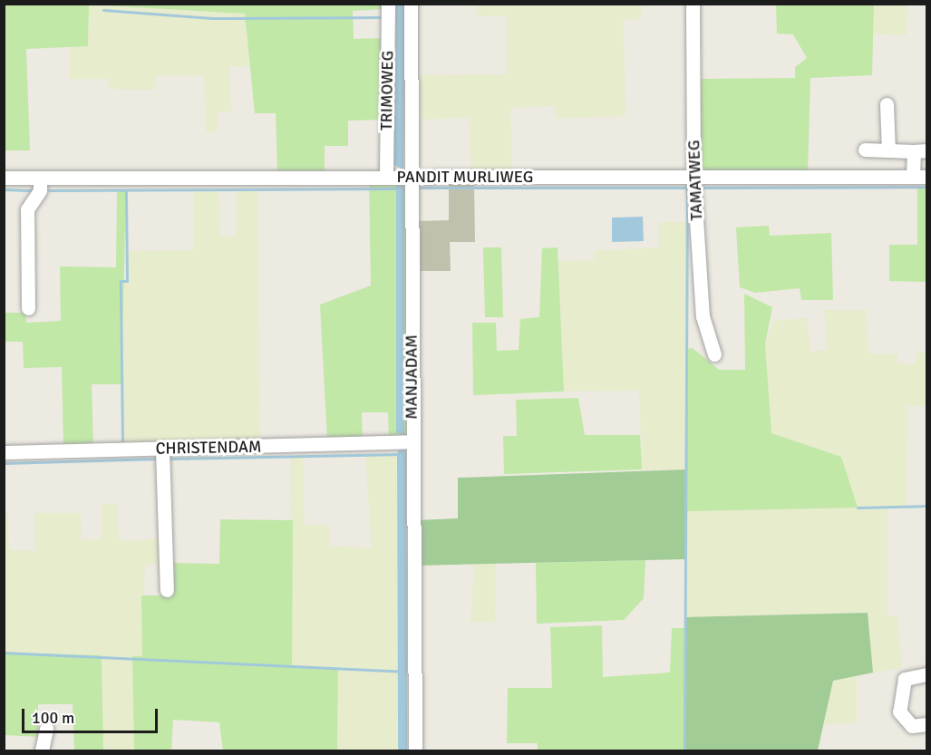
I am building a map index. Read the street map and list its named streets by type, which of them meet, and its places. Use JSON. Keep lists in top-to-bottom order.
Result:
{
  "streets": {
    "street": [
      "TRIMOWEG",
      "PANDIT MURLIWEG",
      "TAMATWEG",
      "MANJADAM",
      "CHRISTENDAM"
    ]
  },
  "crossings": [
    ["TRIMOWEG", "PANDIT MURLIWEG"],
    ["PANDIT MURLIWEG", "TAMATWEG"],
    ["PANDIT MURLIWEG", "MANJADAM"],
    ["MANJADAM", "CHRISTENDAM"]
  ],
  "scale_bar": "100 m"
}
